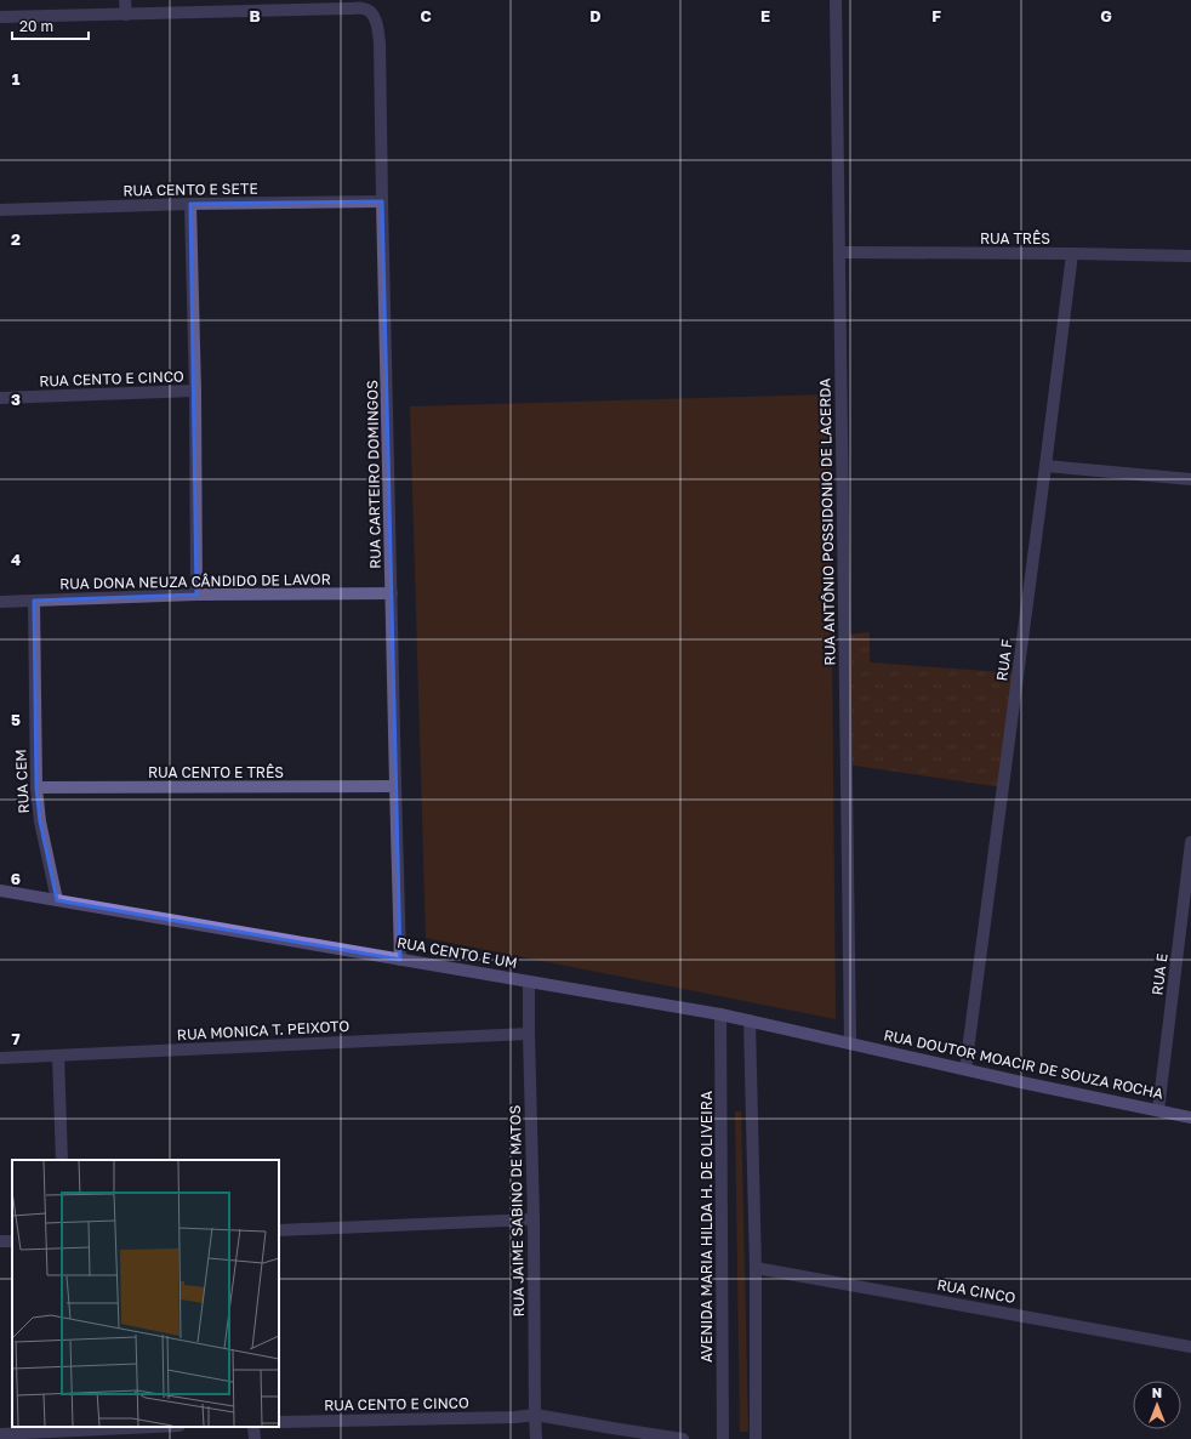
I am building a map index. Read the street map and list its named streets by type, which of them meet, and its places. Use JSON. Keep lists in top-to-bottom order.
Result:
{
  "streets": {
    "street": [
      "RUA CENTO E SETE",
      "RUA TRÊS",
      "RUA CENTO E CINCO",
      "RUA CARTEIRO DOMINGOS",
      "RUA ANTÔNIO POSSIDONIO DE LACERDA",
      "RUA DONA NEUZA CÂNDIDO DE LAVOR",
      "RUA F",
      "RUA CENTO E TRÊS",
      "RUA CEM",
      "RUA CENTO E UM",
      "RUA E",
      "RUA MONICA T. PEIXOTO",
      "RUA DOUTOR MOACIR DE SOUZA ROCHA",
      "RUA JAIME SABINO DE MATOS",
      "AVENIDA MARIA HILDA H. DE OLIVEIRA",
      "RUA CINCO"
    ]
  },
  "crossings": [
    ["RUA CENTO E SETE", "RUA CARTEIRO DOMINGOS"],
    ["RUA TRÊS", "RUA ANTÔNIO POSSIDONIO DE LACERDA"],
    ["RUA TRÊS", "RUA F"],
    ["RUA CENTO E CINCO", "RUA JAIME SABINO DE MATOS"],
    ["RUA CARTEIRO DOMINGOS", "RUA DONA NEUZA CÂNDIDO DE LAVOR"],
    ["RUA CARTEIRO DOMINGOS", "RUA CENTO E TRÊS"],
    ["RUA CARTEIRO DOMINGOS", "RUA CENTO E UM"],
    ["RUA ANTÔNIO POSSIDONIO DE LACERDA", "RUA CENTO E UM"],
    ["RUA ANTÔNIO POSSIDONIO DE LACERDA", "RUA DOUTOR MOACIR DE SOUZA ROCHA"],
    ["RUA DONA NEUZA CÂNDIDO DE LAVOR", "RUA CEM"],
    ["RUA F", "RUA DOUTOR MOACIR DE SOUZA ROCHA"],
    ["RUA CENTO E TRÊS", "RUA CEM"],
    ["RUA CEM", "RUA CENTO E UM"],
    ["RUA CENTO E UM", "RUA DOUTOR MOACIR DE SOUZA ROCHA"],
    ["RUA CENTO E UM", "RUA JAIME SABINO DE MATOS"],
    ["RUA CENTO E UM", "AVENIDA MARIA HILDA H. DE OLIVEIRA"],
    ["RUA E", "RUA DOUTOR MOACIR DE SOUZA ROCHA"],
    ["RUA MONICA T. PEIXOTO", "RUA JAIME SABINO DE MATOS"]
  ],
  "scale_bar": "20 m",
  "north": "top",
  "grid": {
    "columns": [
      "B",
      "C",
      "D",
      "E",
      "F",
      "G"
    ],
    "rows": [
      "1",
      "2",
      "3",
      "4",
      "5",
      "6",
      "7"
    ]
  }
}
